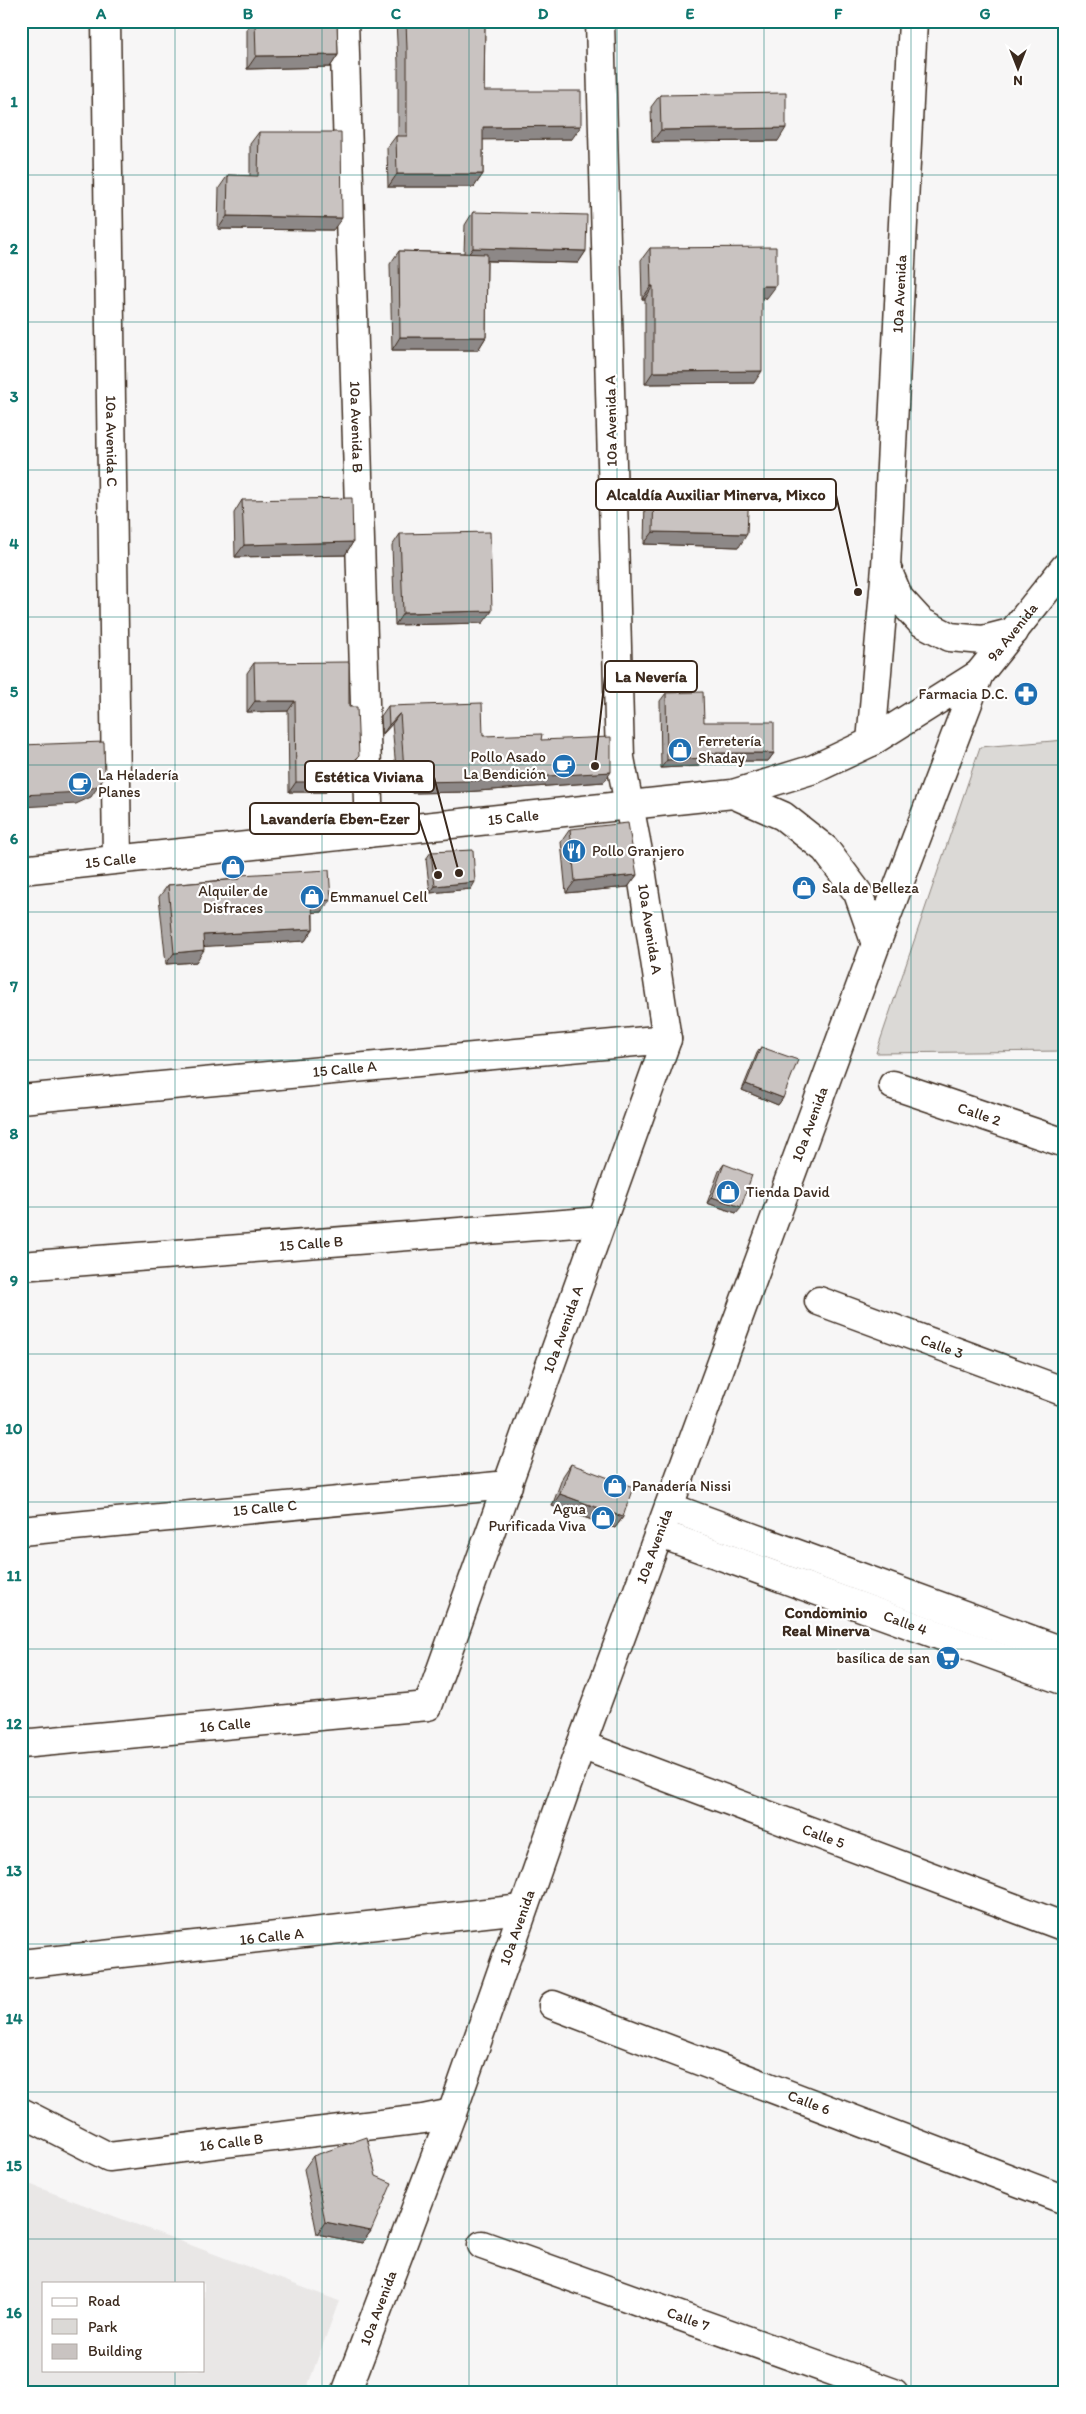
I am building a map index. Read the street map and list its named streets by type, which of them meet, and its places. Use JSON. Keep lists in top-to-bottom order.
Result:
{
  "streets": {
    "street": [
      "10a Avenida",
      "10a Avenida A",
      "10a Avenida B",
      "10a Avenida C",
      "9a Avenida",
      "15 Calle",
      "15 Calle A",
      "Calle 2",
      "15 Calle B",
      "Calle 3",
      "15 Calle C",
      "Calle 4",
      "16 Calle",
      "Calle 5",
      "16 Calle A",
      "Calle 6",
      "16 Calle B",
      "Calle 7"
    ]
  },
  "crossings": [
    ["10a Avenida", "9a Avenida"],
    ["10a Avenida", "15 Calle"],
    ["10a Avenida", "Calle 4"],
    ["10a Avenida", "Calle 5"],
    ["10a Avenida", "16 Calle A"],
    ["10a Avenida", "16 Calle B"],
    ["10a Avenida A", "15 Calle"],
    ["10a Avenida A", "15 Calle A"],
    ["10a Avenida A", "15 Calle B"],
    ["10a Avenida A", "15 Calle C"],
    ["10a Avenida A", "16 Calle"],
    ["10a Avenida B", "15 Calle"],
    ["10a Avenida C", "15 Calle"],
    ["9a Avenida", "15 Calle"]
  ],
  "districts": ["Condominio Real Minerva"],
  "places": {
    "other": [
      "Alcaldía Auxiliar Minerva, Mixco",
      "La Nevería",
      "Estética Viviana",
      "Lavandería Eben-Ezer"
    ],
    "pharmacy": ["Farmacia D.C."],
    "shop": [
      "Ferretería Shaday",
      "Alquiler de Disfraces",
      "Sala de Belleza",
      "Emmanuel Cell",
      "Tienda David",
      "Panadería Nissi",
      "Agua Purificada Viva"
    ],
    "cafe": ["Pollo Asado La Bendición", "La Heladería Planes"],
    "restaurant": ["Pollo Granjero"],
    "supermarket": ["basílica de san"]
  },
  "legend": ["Road", "Park", "Building"],
  "north": "bottom",
  "grid": {
    "columns": [
      "A",
      "B",
      "C",
      "D",
      "E",
      "F",
      "G"
    ],
    "rows": [
      "1",
      "2",
      "3",
      "4",
      "5",
      "6",
      "7",
      "8",
      "9",
      "10",
      "11",
      "12",
      "13",
      "14",
      "15",
      "16"
    ]
  }
}
